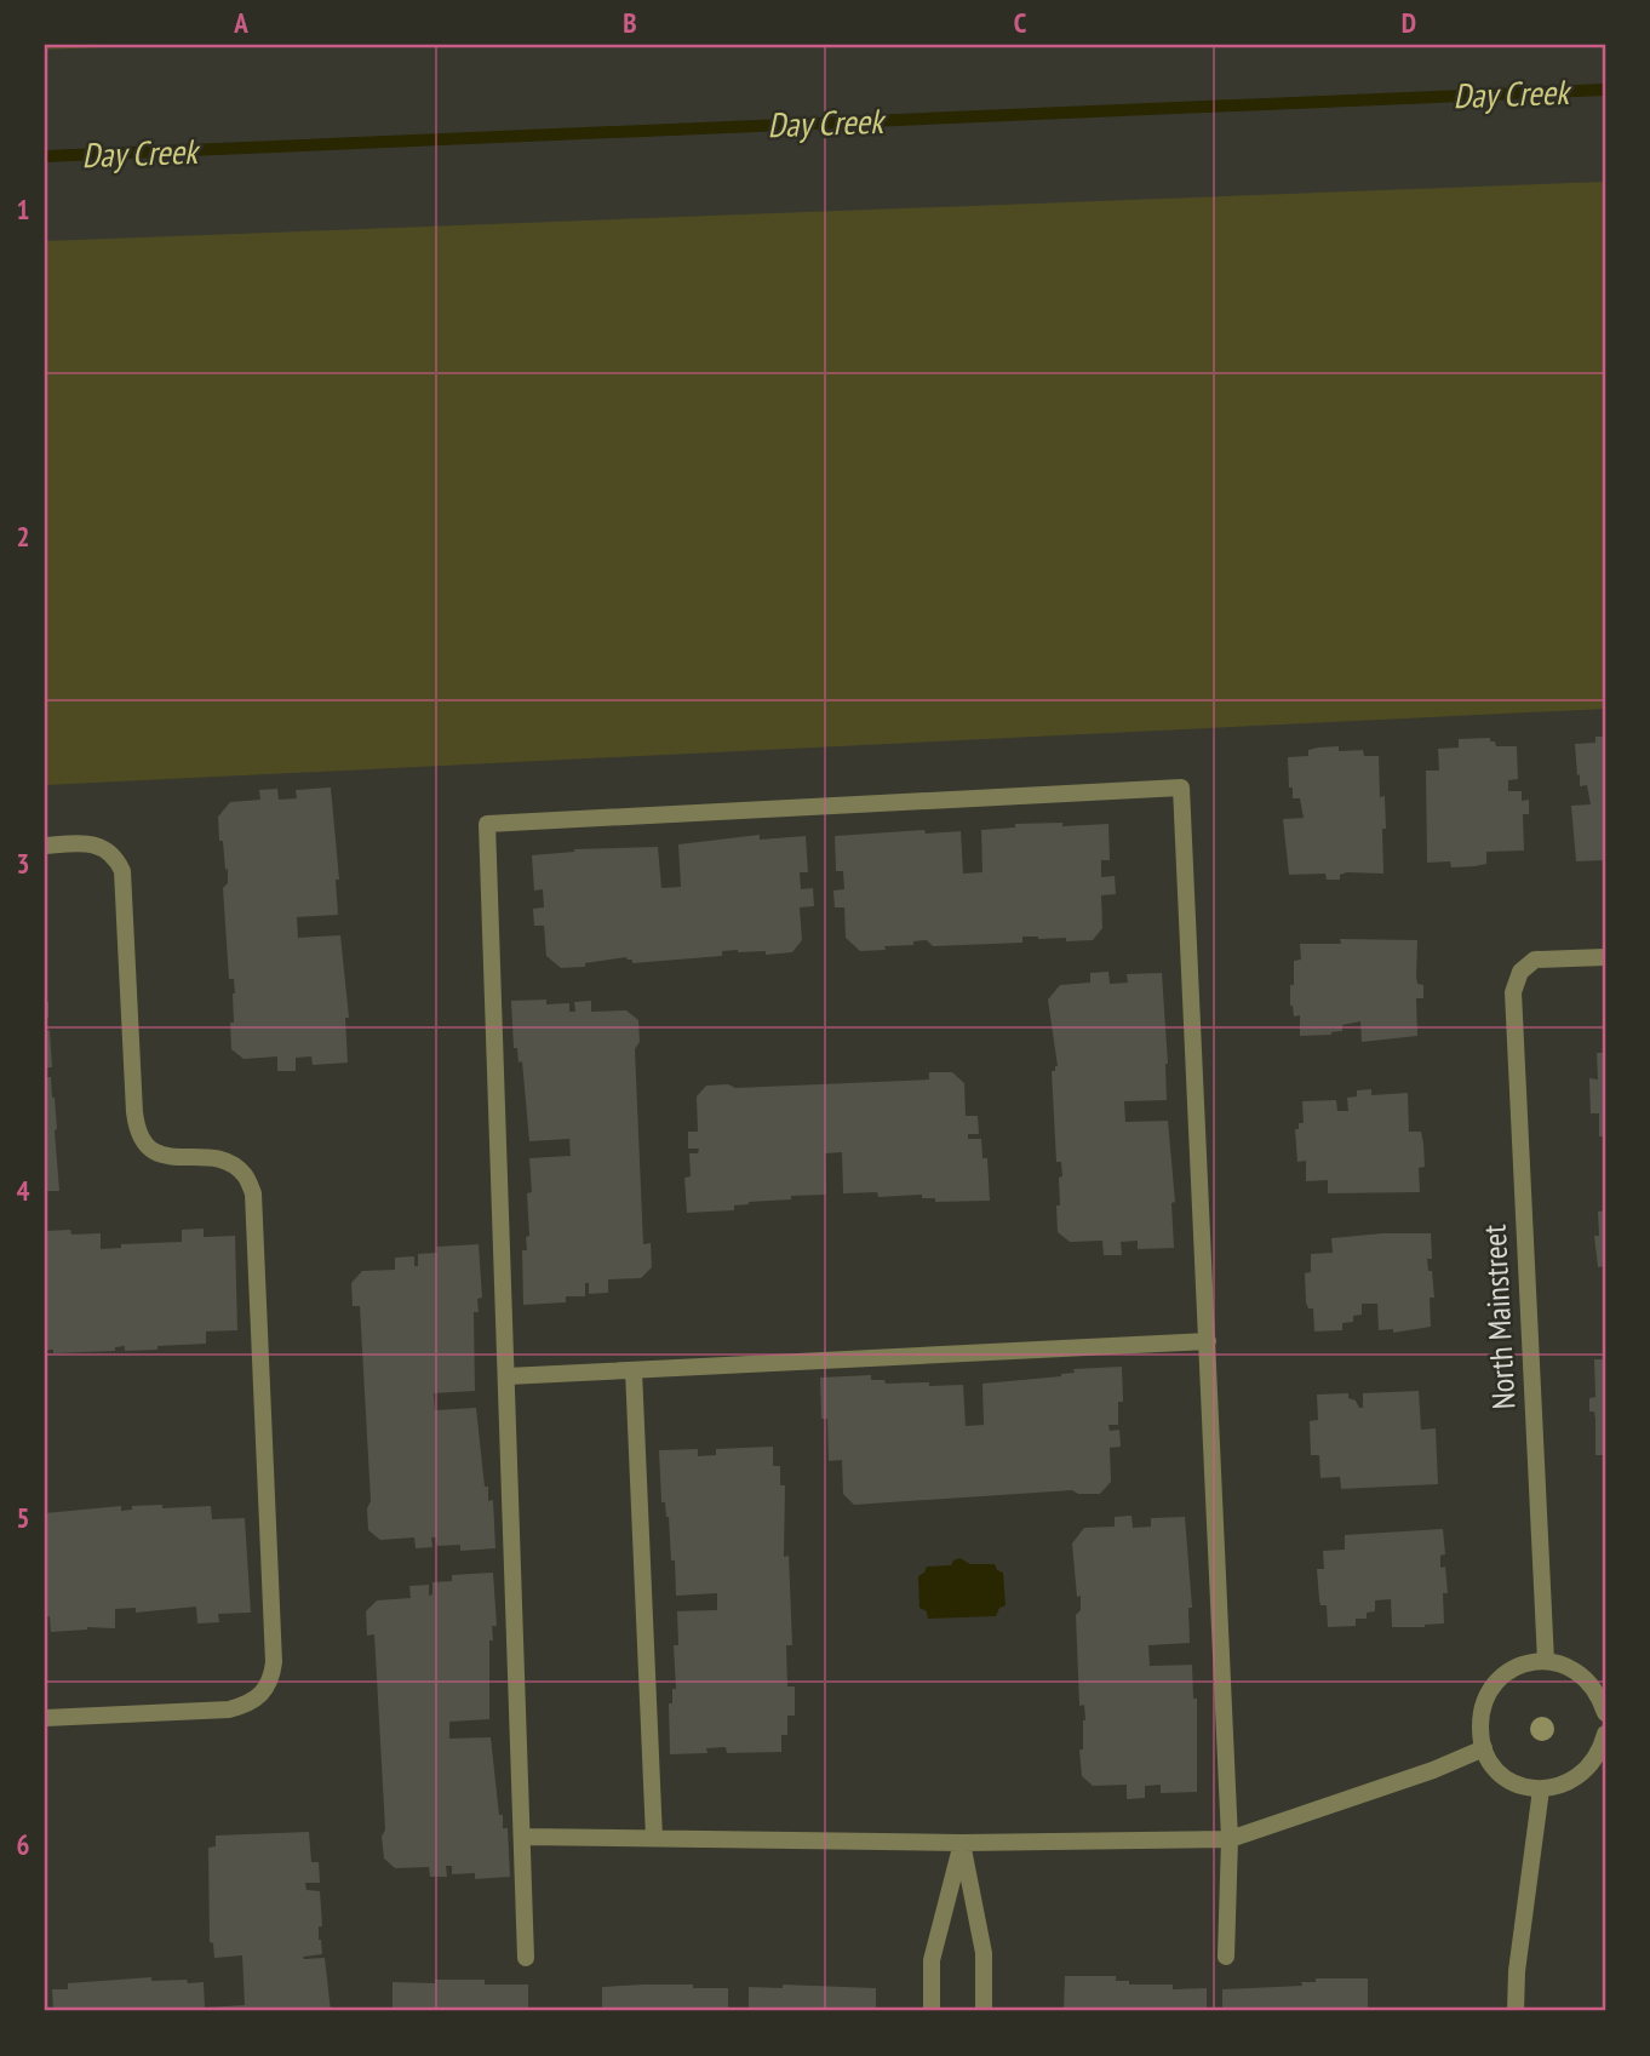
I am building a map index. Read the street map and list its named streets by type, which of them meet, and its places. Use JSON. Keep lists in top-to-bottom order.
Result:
{
  "streets": {
    "street": ["North Mainstreet"]
  },
  "water": ["Day Creek"],
  "grid": {
    "columns": [
      "A",
      "B",
      "C",
      "D"
    ],
    "rows": [
      "1",
      "2",
      "3",
      "4",
      "5",
      "6"
    ]
  }
}
